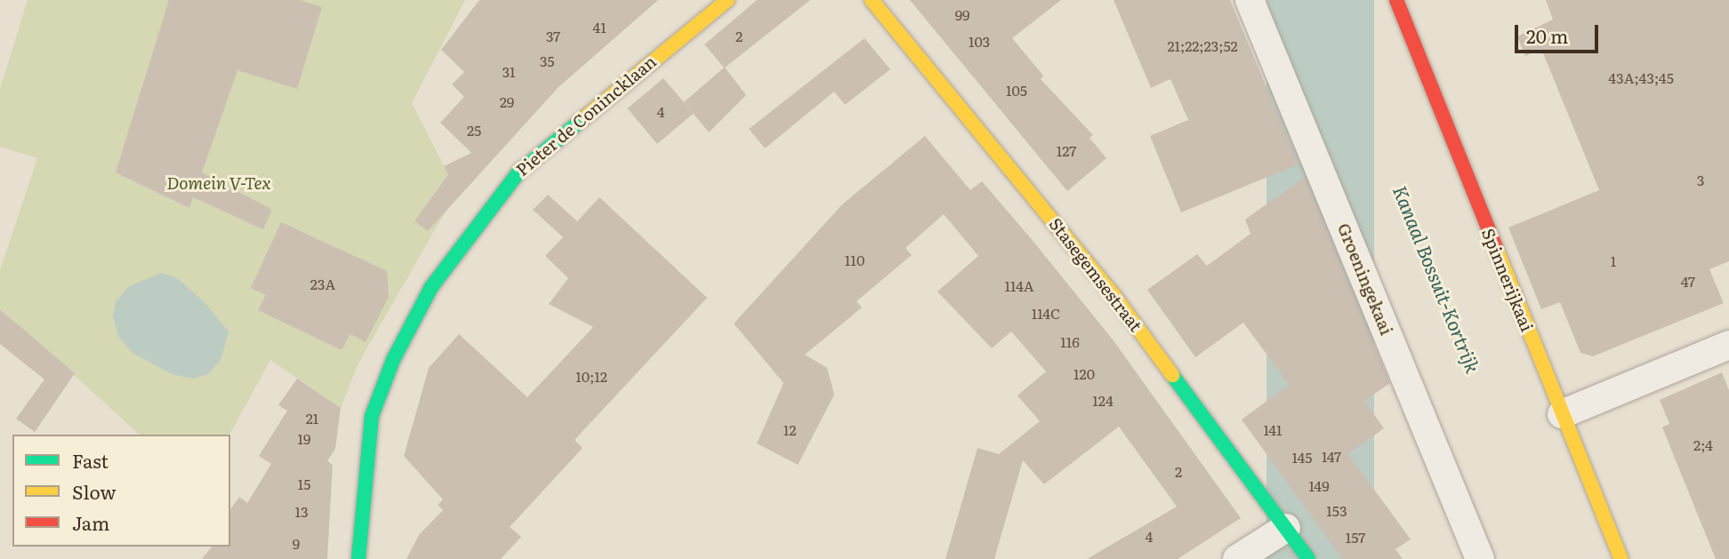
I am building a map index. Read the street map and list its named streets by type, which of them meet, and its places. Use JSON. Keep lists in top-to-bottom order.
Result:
{
  "streets": {
    "street": [
      "Pieter de Conincklaan",
      "Stasegemsestraat",
      "Groeningekaai",
      "Spinnerijkaai"
    ]
  },
  "water": ["Kanaal Bossuit-Kortrijk"],
  "parks": ["Domein V-Tex"],
  "house_numbers": [
    "99",
    "41",
    "37",
    "2",
    "103",
    "21;22;23;52",
    "35",
    "31",
    "43A;43;45",
    "105",
    "29",
    "4",
    "25",
    "127",
    "3",
    "110",
    "1",
    "47",
    "23A",
    "114A",
    "114C",
    "116",
    "120",
    "10;12",
    "124",
    "21",
    "12",
    "141",
    "19",
    "2;4",
    "147",
    "145",
    "2",
    "15",
    "149",
    "153",
    "13",
    "4",
    "157",
    "9"
  ],
  "legend": ["Fast", "Slow", "Jam"],
  "scale_bar": "20 m"
}
